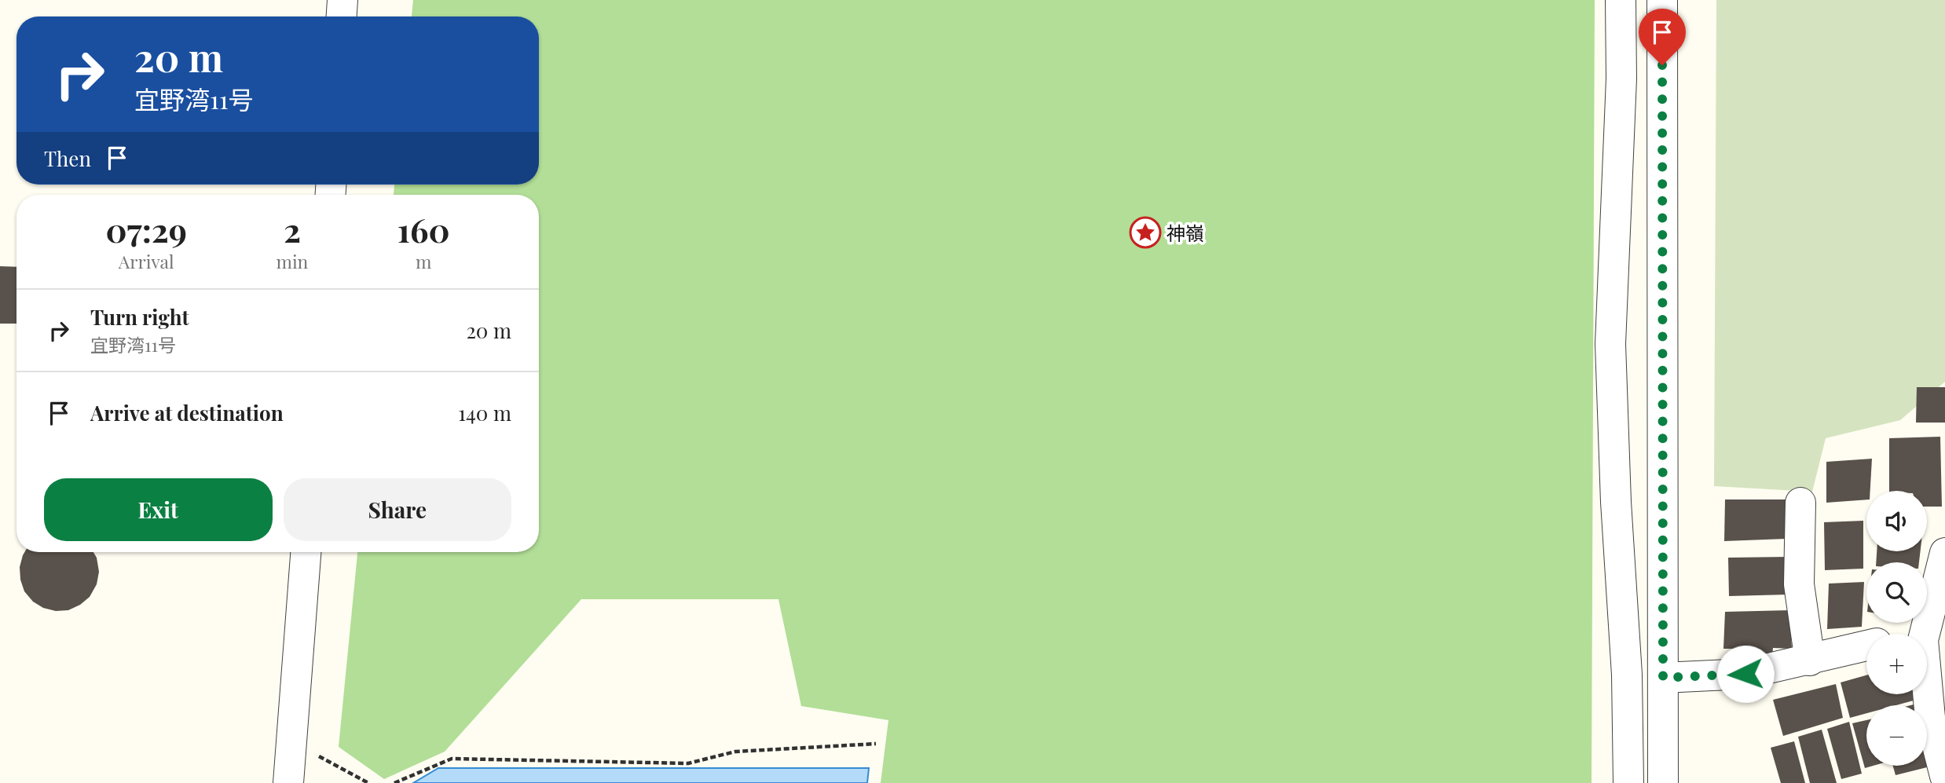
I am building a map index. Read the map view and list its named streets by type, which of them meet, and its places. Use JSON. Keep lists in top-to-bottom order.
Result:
{
  "places": {
    "place": ["神嶺"]
  },
  "page": {
    "turn": ["20 m", "宜野湾11号"],
    "then": "Then",
    "eta": [
      "07:29",
      "Arrival",
      "2",
      "min",
      "160",
      "m"
    ],
    "list": [
      {
        "name": "Turn right",
        "note": "宜野湾11号",
        "value": "20 m"
      },
      {
        "name": "Arrive at destination",
        "value": "140 m"
      }
    ],
    "buttons": ["Exit", "Share"],
    "map_buttons": ["+", "−"]
  }
}
